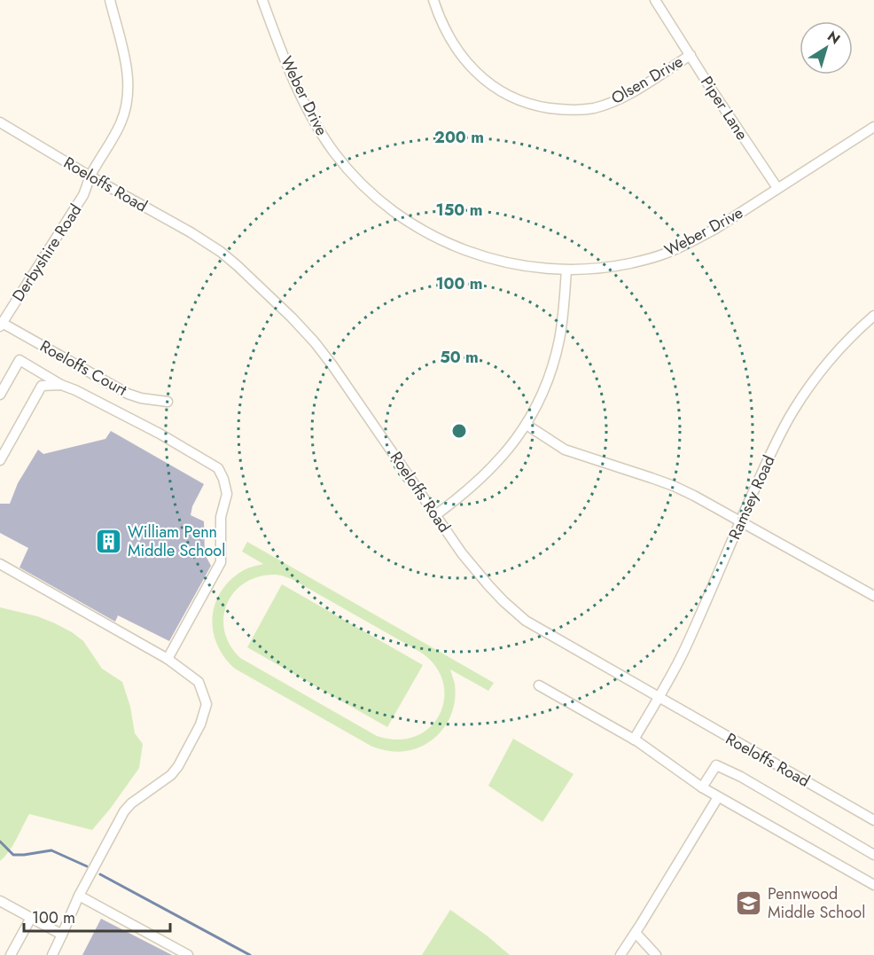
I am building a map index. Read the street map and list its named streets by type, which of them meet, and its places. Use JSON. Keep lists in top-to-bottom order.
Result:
{
  "streets": {
    "street": [
      "Olsen Drive",
      "Weber Drive",
      "Piper Lane",
      "Roeloffs Road",
      "Derbyshire Road",
      "Roeloffs Court",
      "Ramsey Road"
    ]
  },
  "crossings": [
    ["Olsen Drive", "Piper Lane"],
    ["Weber Drive", "Piper Lane"],
    ["Roeloffs Road", "Derbyshire Road"],
    ["Roeloffs Road", "Ramsey Road"],
    ["Derbyshire Road", "Roeloffs Court"]
  ],
  "places": {
    "building": ["William Penn Middle School"],
    "school or university": ["Pennwood Middle School"]
  },
  "scale_bar": "100 m",
  "north": "top right",
  "rings": [
    "200 m",
    "150 m",
    "100 m",
    "50 m"
  ]
}
